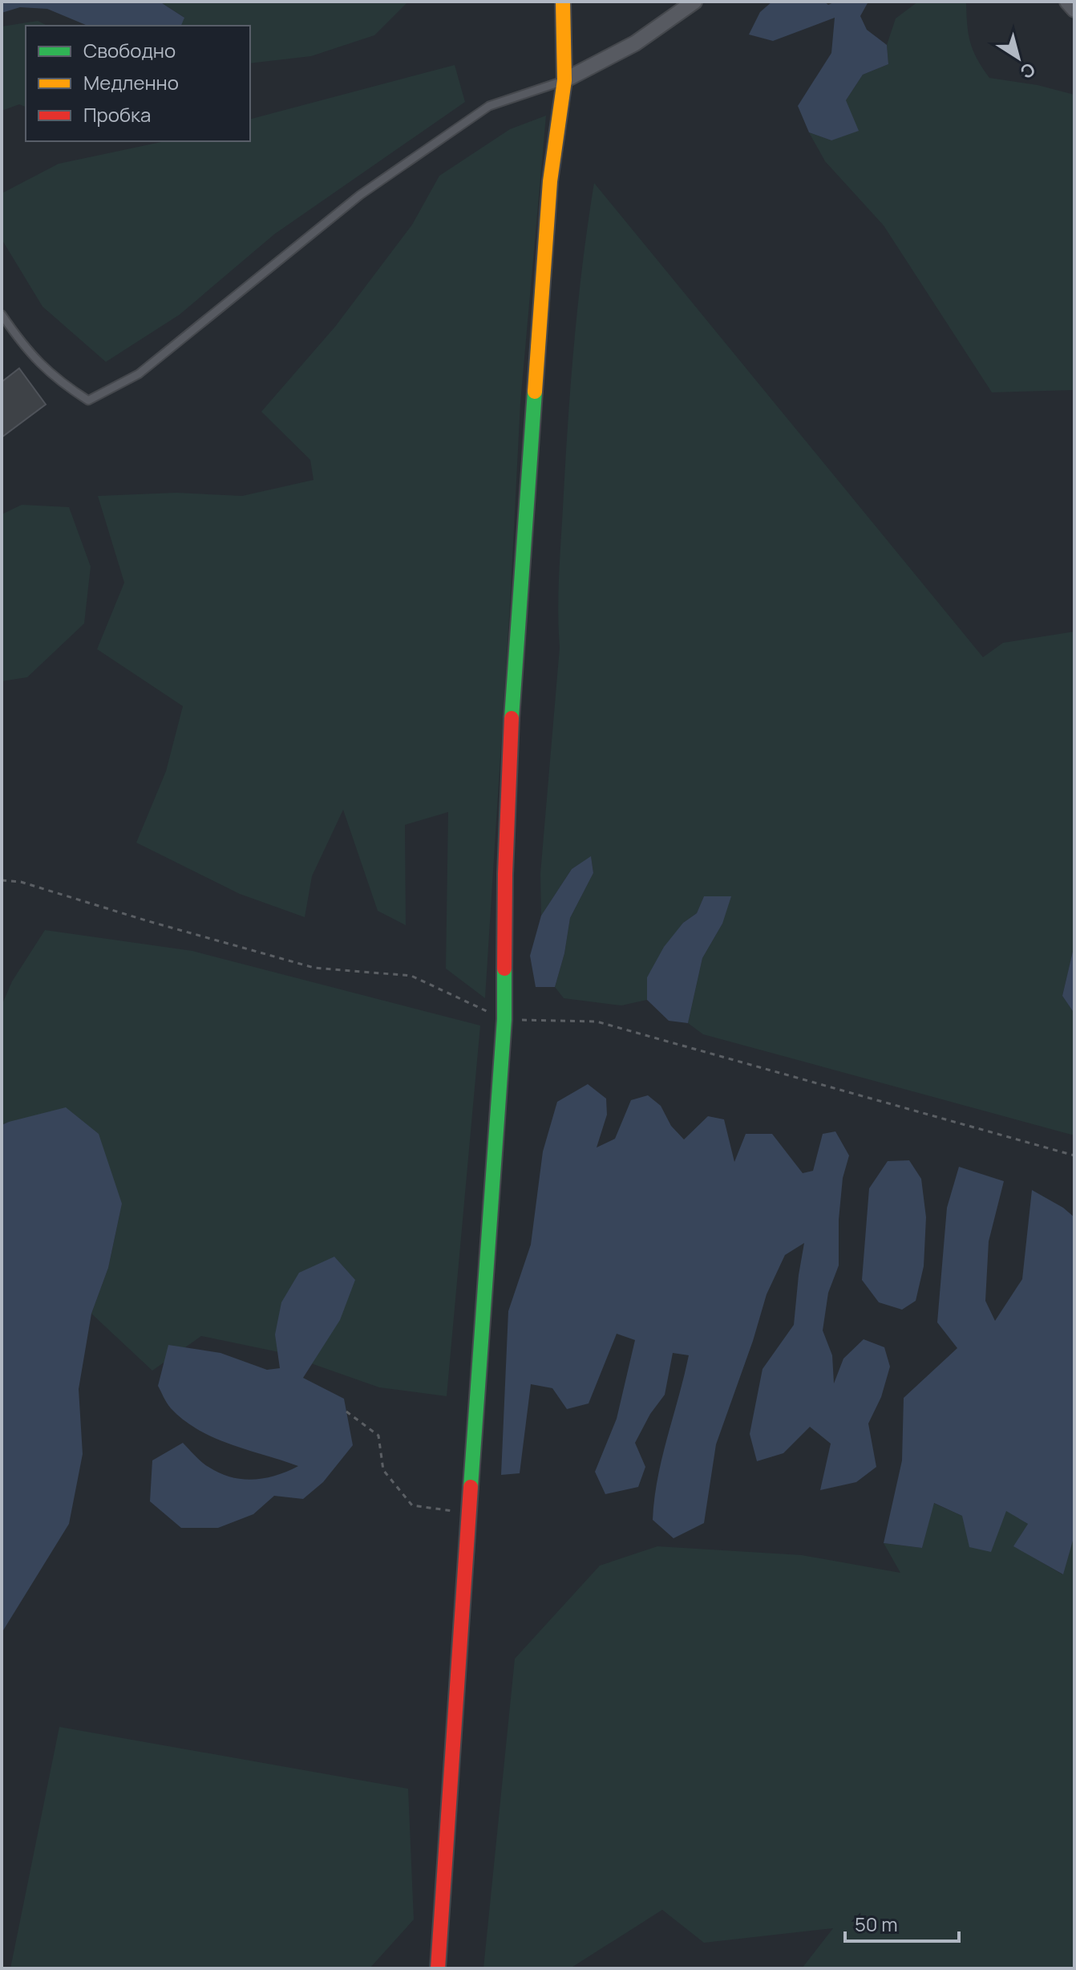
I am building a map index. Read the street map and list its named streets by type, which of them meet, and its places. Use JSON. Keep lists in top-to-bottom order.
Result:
{
  "legend": ["Свободно", "Медленно", "Пробка"],
  "scale_bar": "50 m",
  "north": "bottom right"
}
